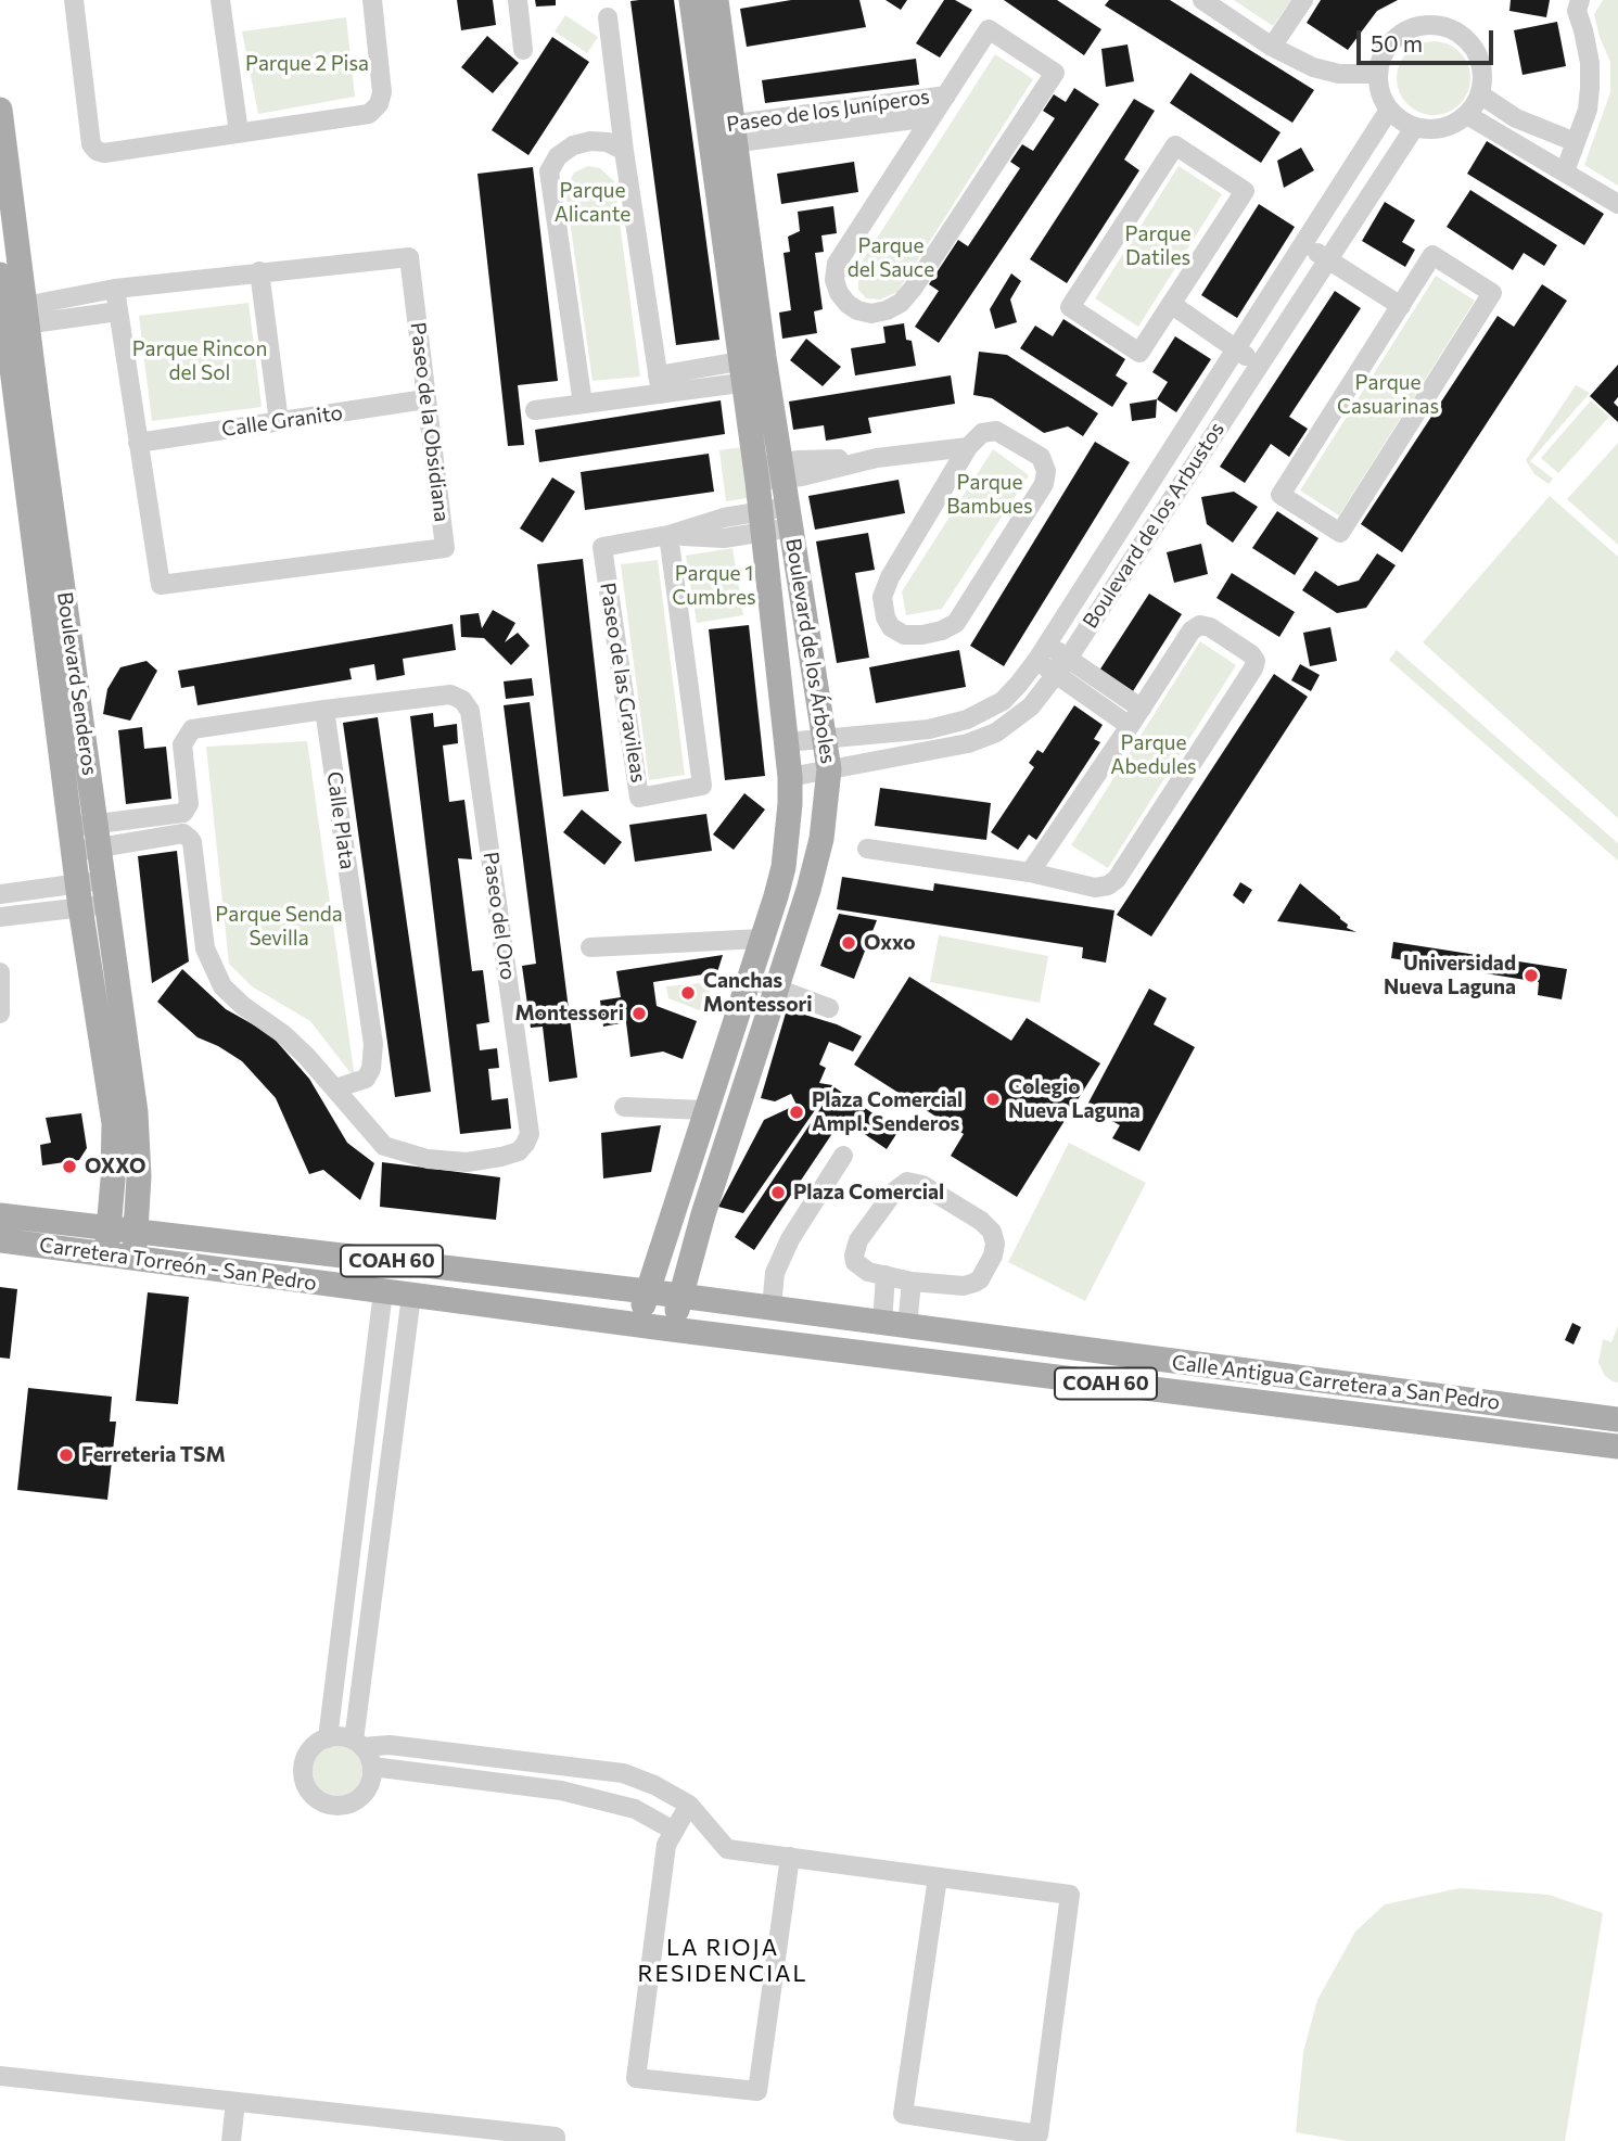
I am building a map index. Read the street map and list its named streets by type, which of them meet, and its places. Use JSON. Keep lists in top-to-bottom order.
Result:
{
  "streets": {
    "main road": [
      "Boulevard de los Árboles",
      "Boulevard Senderos",
      "COAH 60",
      "Carretera Torreón - San Pedro",
      "Calle Antigua Carretera a San Pedro"
    ],
    "street": [
      "Paseo de los Juníperos",
      "Calle Granito",
      "Paseo de la Obsidiana",
      "Boulevard de los Arbustos",
      "Paseo de las Gravileas",
      "Calle Plata",
      "Paseo del Oro"
    ]
  },
  "crossings": [
    ["Paseo de los Juníperos", "Boulevard de los Árboles"],
    ["Calle Granito", "Paseo de la Obsidiana"],
    ["Paseo de la Obsidiana", "Boulevard Senderos"],
    ["Boulevard de los Arbustos", "Boulevard de los Árboles"],
    ["Boulevard de los Árboles", "Paseo de las Gravileas"],
    ["Boulevard de los Árboles", "Carretera Torreón - San Pedro"],
    ["Boulevard de los Árboles", "Calle Antigua Carretera a San Pedro"],
    ["Boulevard Senderos", "Paseo del Oro"],
    ["Boulevard Senderos", "Carretera Torreón - San Pedro"],
    ["Calle Plata", "Paseo del Oro"],
    ["Carretera Torreón - San Pedro", "Calle Antigua Carretera a San Pedro"]
  ],
  "districts": ["LA RIOJA RESIDENCIAL"],
  "parks": [
    "Parque 2 Pisa",
    "Parque Alicante",
    "Parque Datiles",
    "Parque del Sauce",
    "Parque Rincon del Sol",
    "Parque Casuarinas",
    "Parque Bambues",
    "Parque 1 Cumbres",
    "Parque Abedules",
    "Parque Senda Sevilla"
  ],
  "places": [
    "Oxxo",
    "Universidad Nueva Laguna",
    "Canchas Montessori",
    "Montessori",
    "Colegio Nueva Laguna",
    "Plaza Comercial Ampl. Senderos",
    "OXXO",
    "Plaza Comercial",
    "Ferreteria TSM"
  ],
  "scale_bar": "50 m"
}
